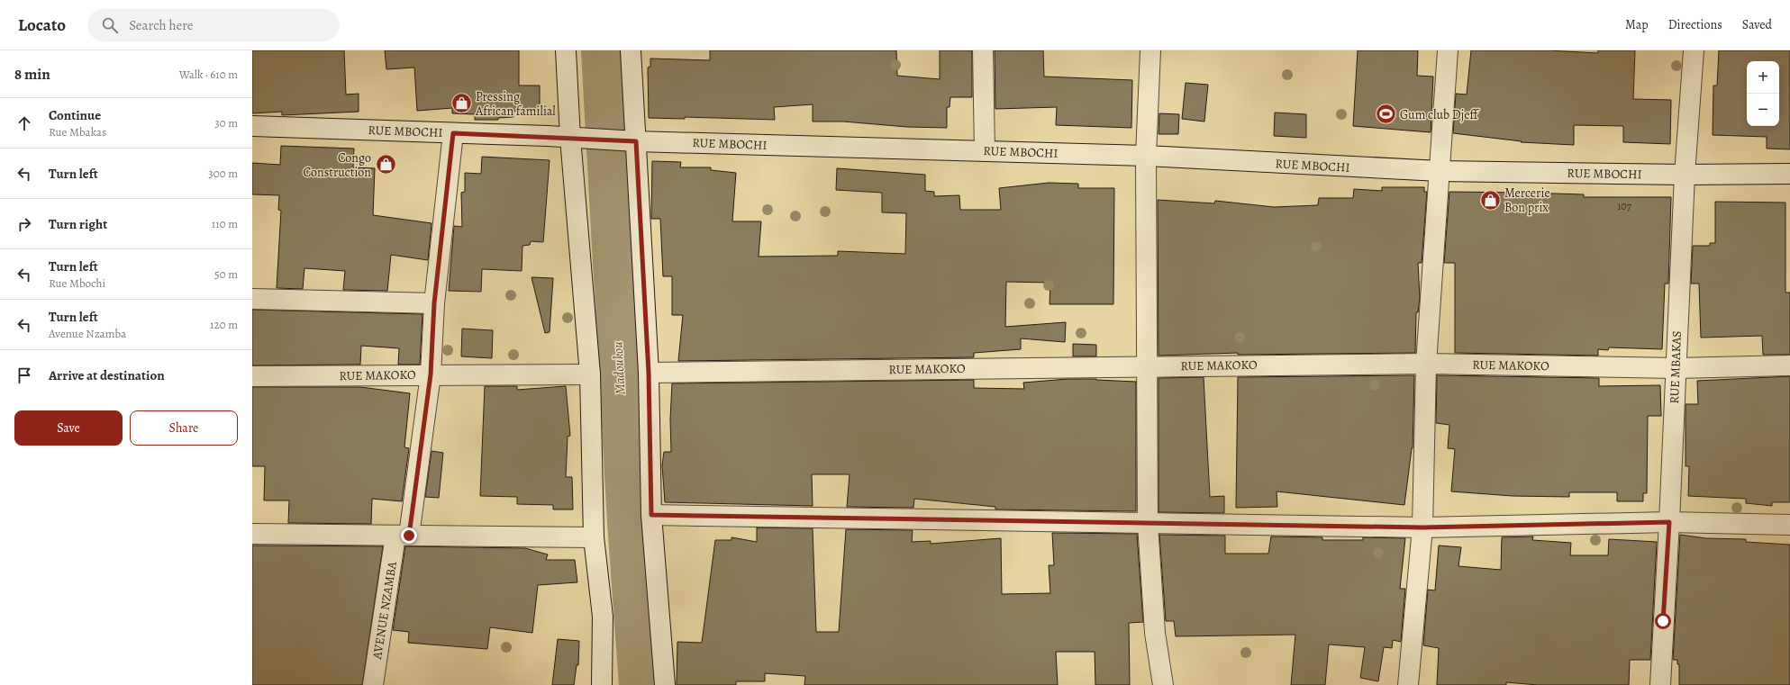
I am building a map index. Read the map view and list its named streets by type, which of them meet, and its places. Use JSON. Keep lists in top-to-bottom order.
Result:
{
  "streets": {
    "street": [
      "RUE MBOCHI",
      "RUE MAKOKO",
      "RUE MBAKAS",
      "AVENUE NZAMBA"
    ]
  },
  "crossings": [
    ["RUE MBOCHI", "RUE MBAKAS"],
    ["RUE MBOCHI", "AVENUE NZAMBA"],
    ["RUE MAKOKO", "RUE MBAKAS"],
    ["RUE MAKOKO", "AVENUE NZAMBA"]
  ],
  "water": ["Madoukou"],
  "places": {
    "shop": ["Pressing African familial", "Congo Construction", "Mercerie Bon prix"],
    "sports": ["Gum club Djeff"]
  },
  "house_numbers": ["107"],
  "page": {
    "header": "Locato",
    "search": "Search here",
    "nav": ["Map", "Directions", "Saved"],
    "heading": ["8 min", "Walk · 610 m"],
    "map_buttons": ["+", "−"],
    "list": [
      ["Continue", "Rue Mbakas", "30 m"],
      ["Turn left", "300 m"],
      ["Turn right", "110 m"],
      ["Turn left", "Rue Mbochi", "50 m"],
      ["Turn left", "Avenue Nzamba", "120 m"],
      "Arrive at destination"
    ],
    "buttons": ["Save", "Share"]
  }
}
